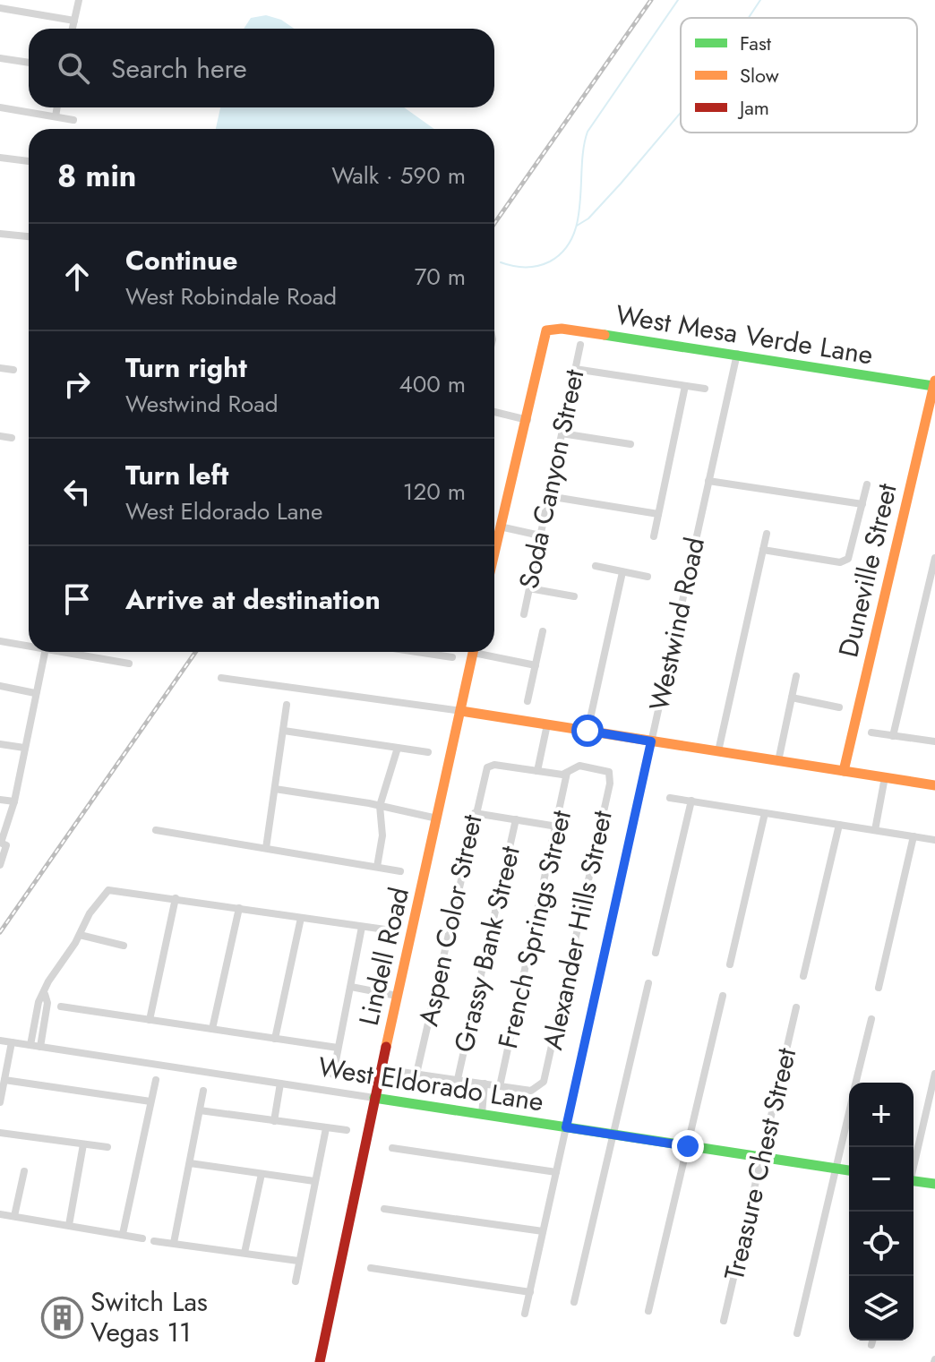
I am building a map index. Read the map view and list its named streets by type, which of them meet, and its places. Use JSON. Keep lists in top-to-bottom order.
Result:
{
  "streets": {
    "street": [
      "West Mesa Verde Lane",
      "Soda Canyon Street",
      "Duneville Street",
      "Westwind Road",
      "Aspen Color Street",
      "French Springs Street",
      "Alexander Hills Street",
      "Grassy Bank Street",
      "Lindell Road",
      "West Eldorado Lane",
      "Treasure Chest Street"
    ]
  },
  "crossings": [
    ["West Mesa Verde Lane", "Duneville Street"],
    ["West Mesa Verde Lane", "Westwind Road"],
    ["Westwind Road", "West Eldorado Lane"],
    ["French Springs Street", "Alexander Hills Street"],
    ["French Springs Street", "West Eldorado Lane"],
    ["Lindell Road", "West Eldorado Lane"],
    ["West Eldorado Lane", "Treasure Chest Street"]
  ],
  "places": {
    "building": ["Switch Las Vegas 11"]
  },
  "legend": ["Fast", "Slow", "Jam"],
  "page": {
    "search": "Search here",
    "heading": ["8 min", "Walk · 590 m"],
    "list": [
      ["Continue", "West Robindale Road", "70 m"],
      ["Turn right", "Westwind Road", "400 m"],
      ["Turn left", "West Eldorado Lane", "120 m"],
      "Arrive at destination"
    ],
    "map_buttons": ["+", "−"]
  }
}
